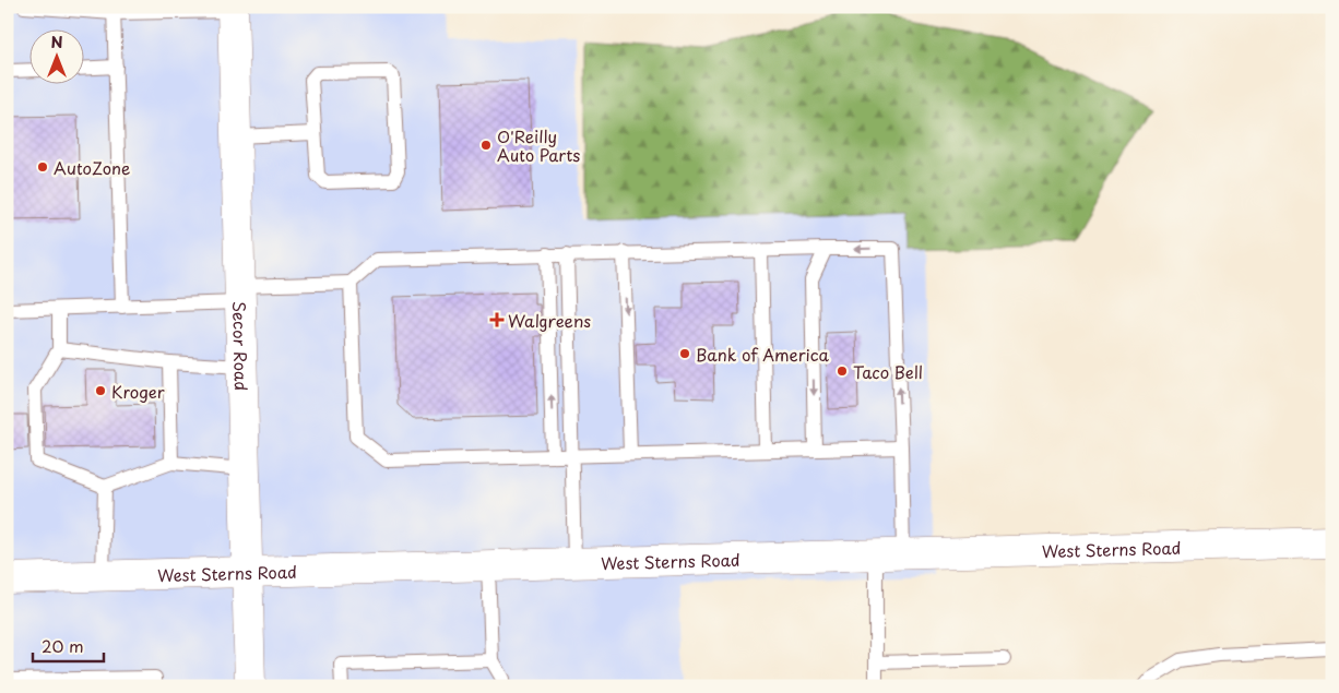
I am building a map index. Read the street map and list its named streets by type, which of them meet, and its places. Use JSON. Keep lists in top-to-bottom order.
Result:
{
  "streets": {
    "main road": ["Secor Road", "West Sterns Road"]
  },
  "crossings": [
    ["Secor Road", "West Sterns Road"]
  ],
  "places": {
    "other": [
      "O'Reilly Auto Parts",
      "AutoZone",
      "Bank of America",
      "Taco Bell",
      "Kroger"
    ],
    "health": ["Walgreens"]
  },
  "scale_bar": "20 m",
  "north": "top"
}
